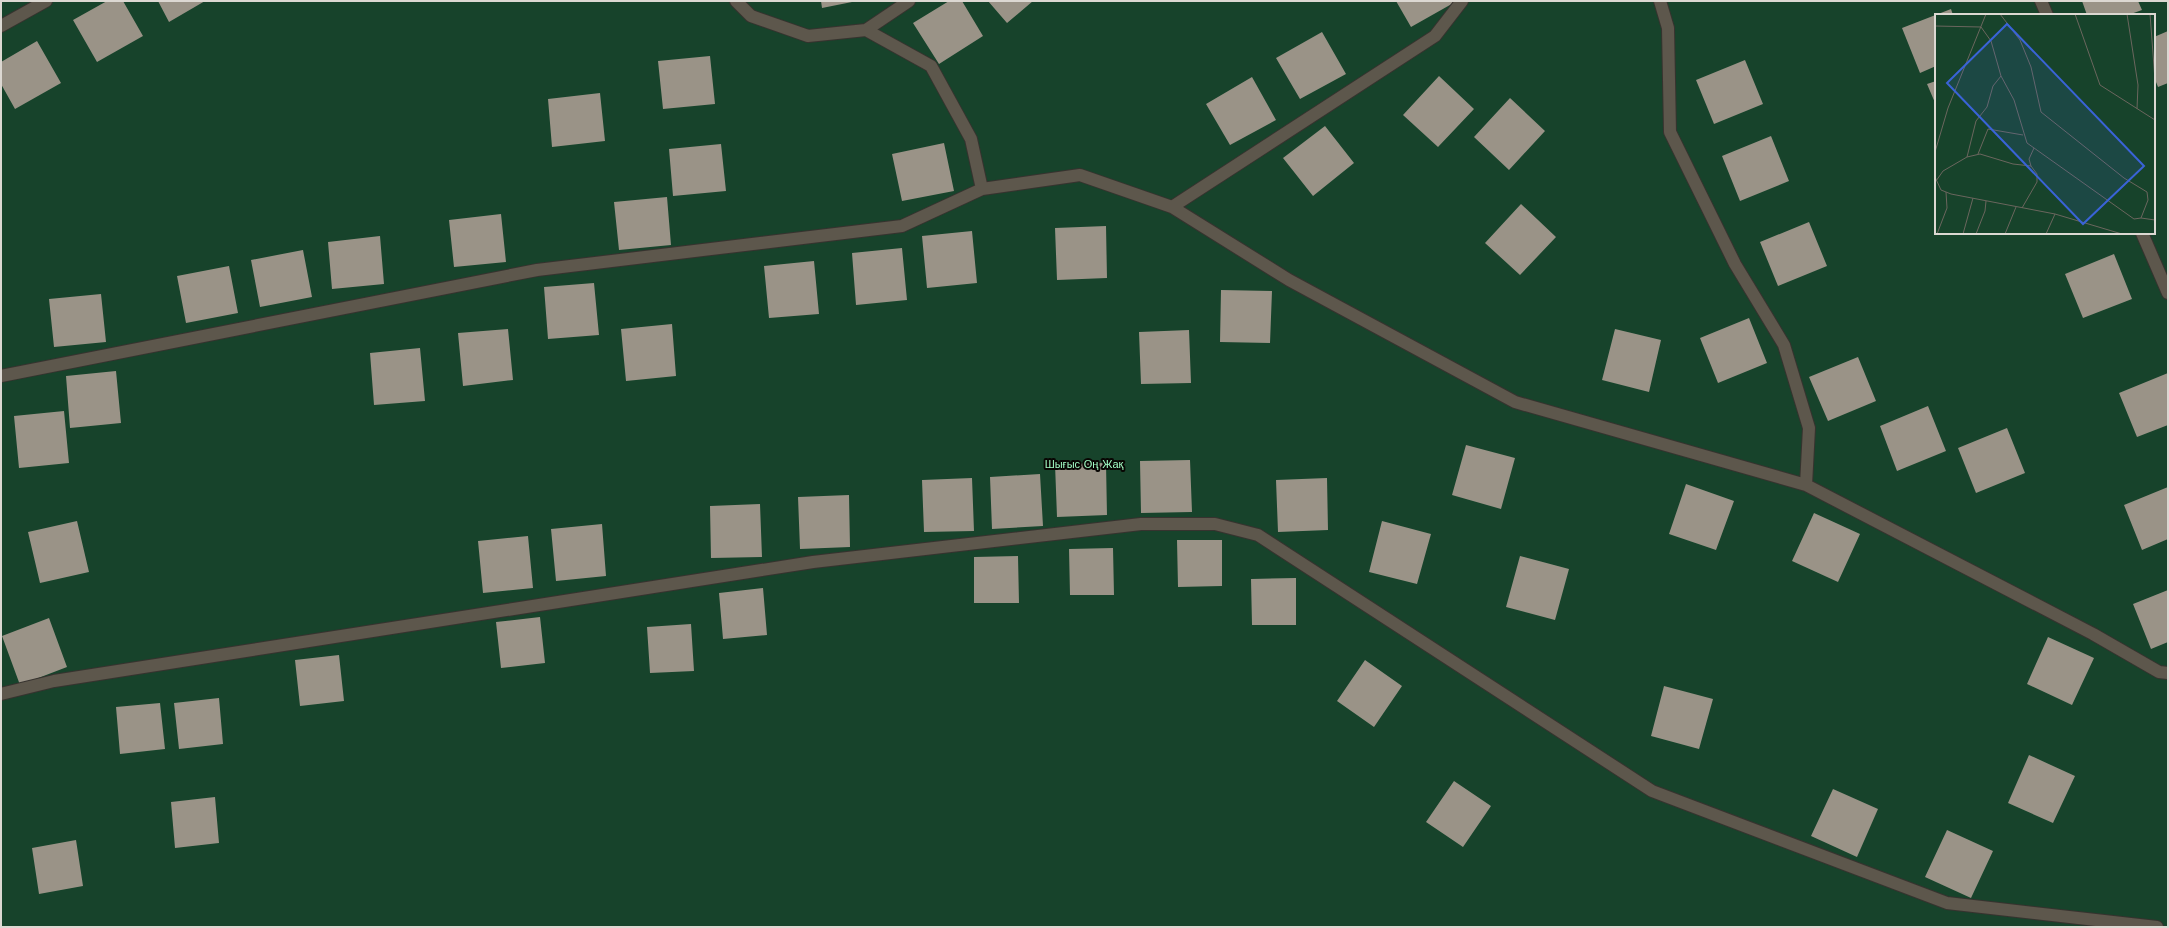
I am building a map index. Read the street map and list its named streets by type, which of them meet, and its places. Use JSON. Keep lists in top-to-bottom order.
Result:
{
  "parks": ["Шығыс Оң Жақ"]
}
